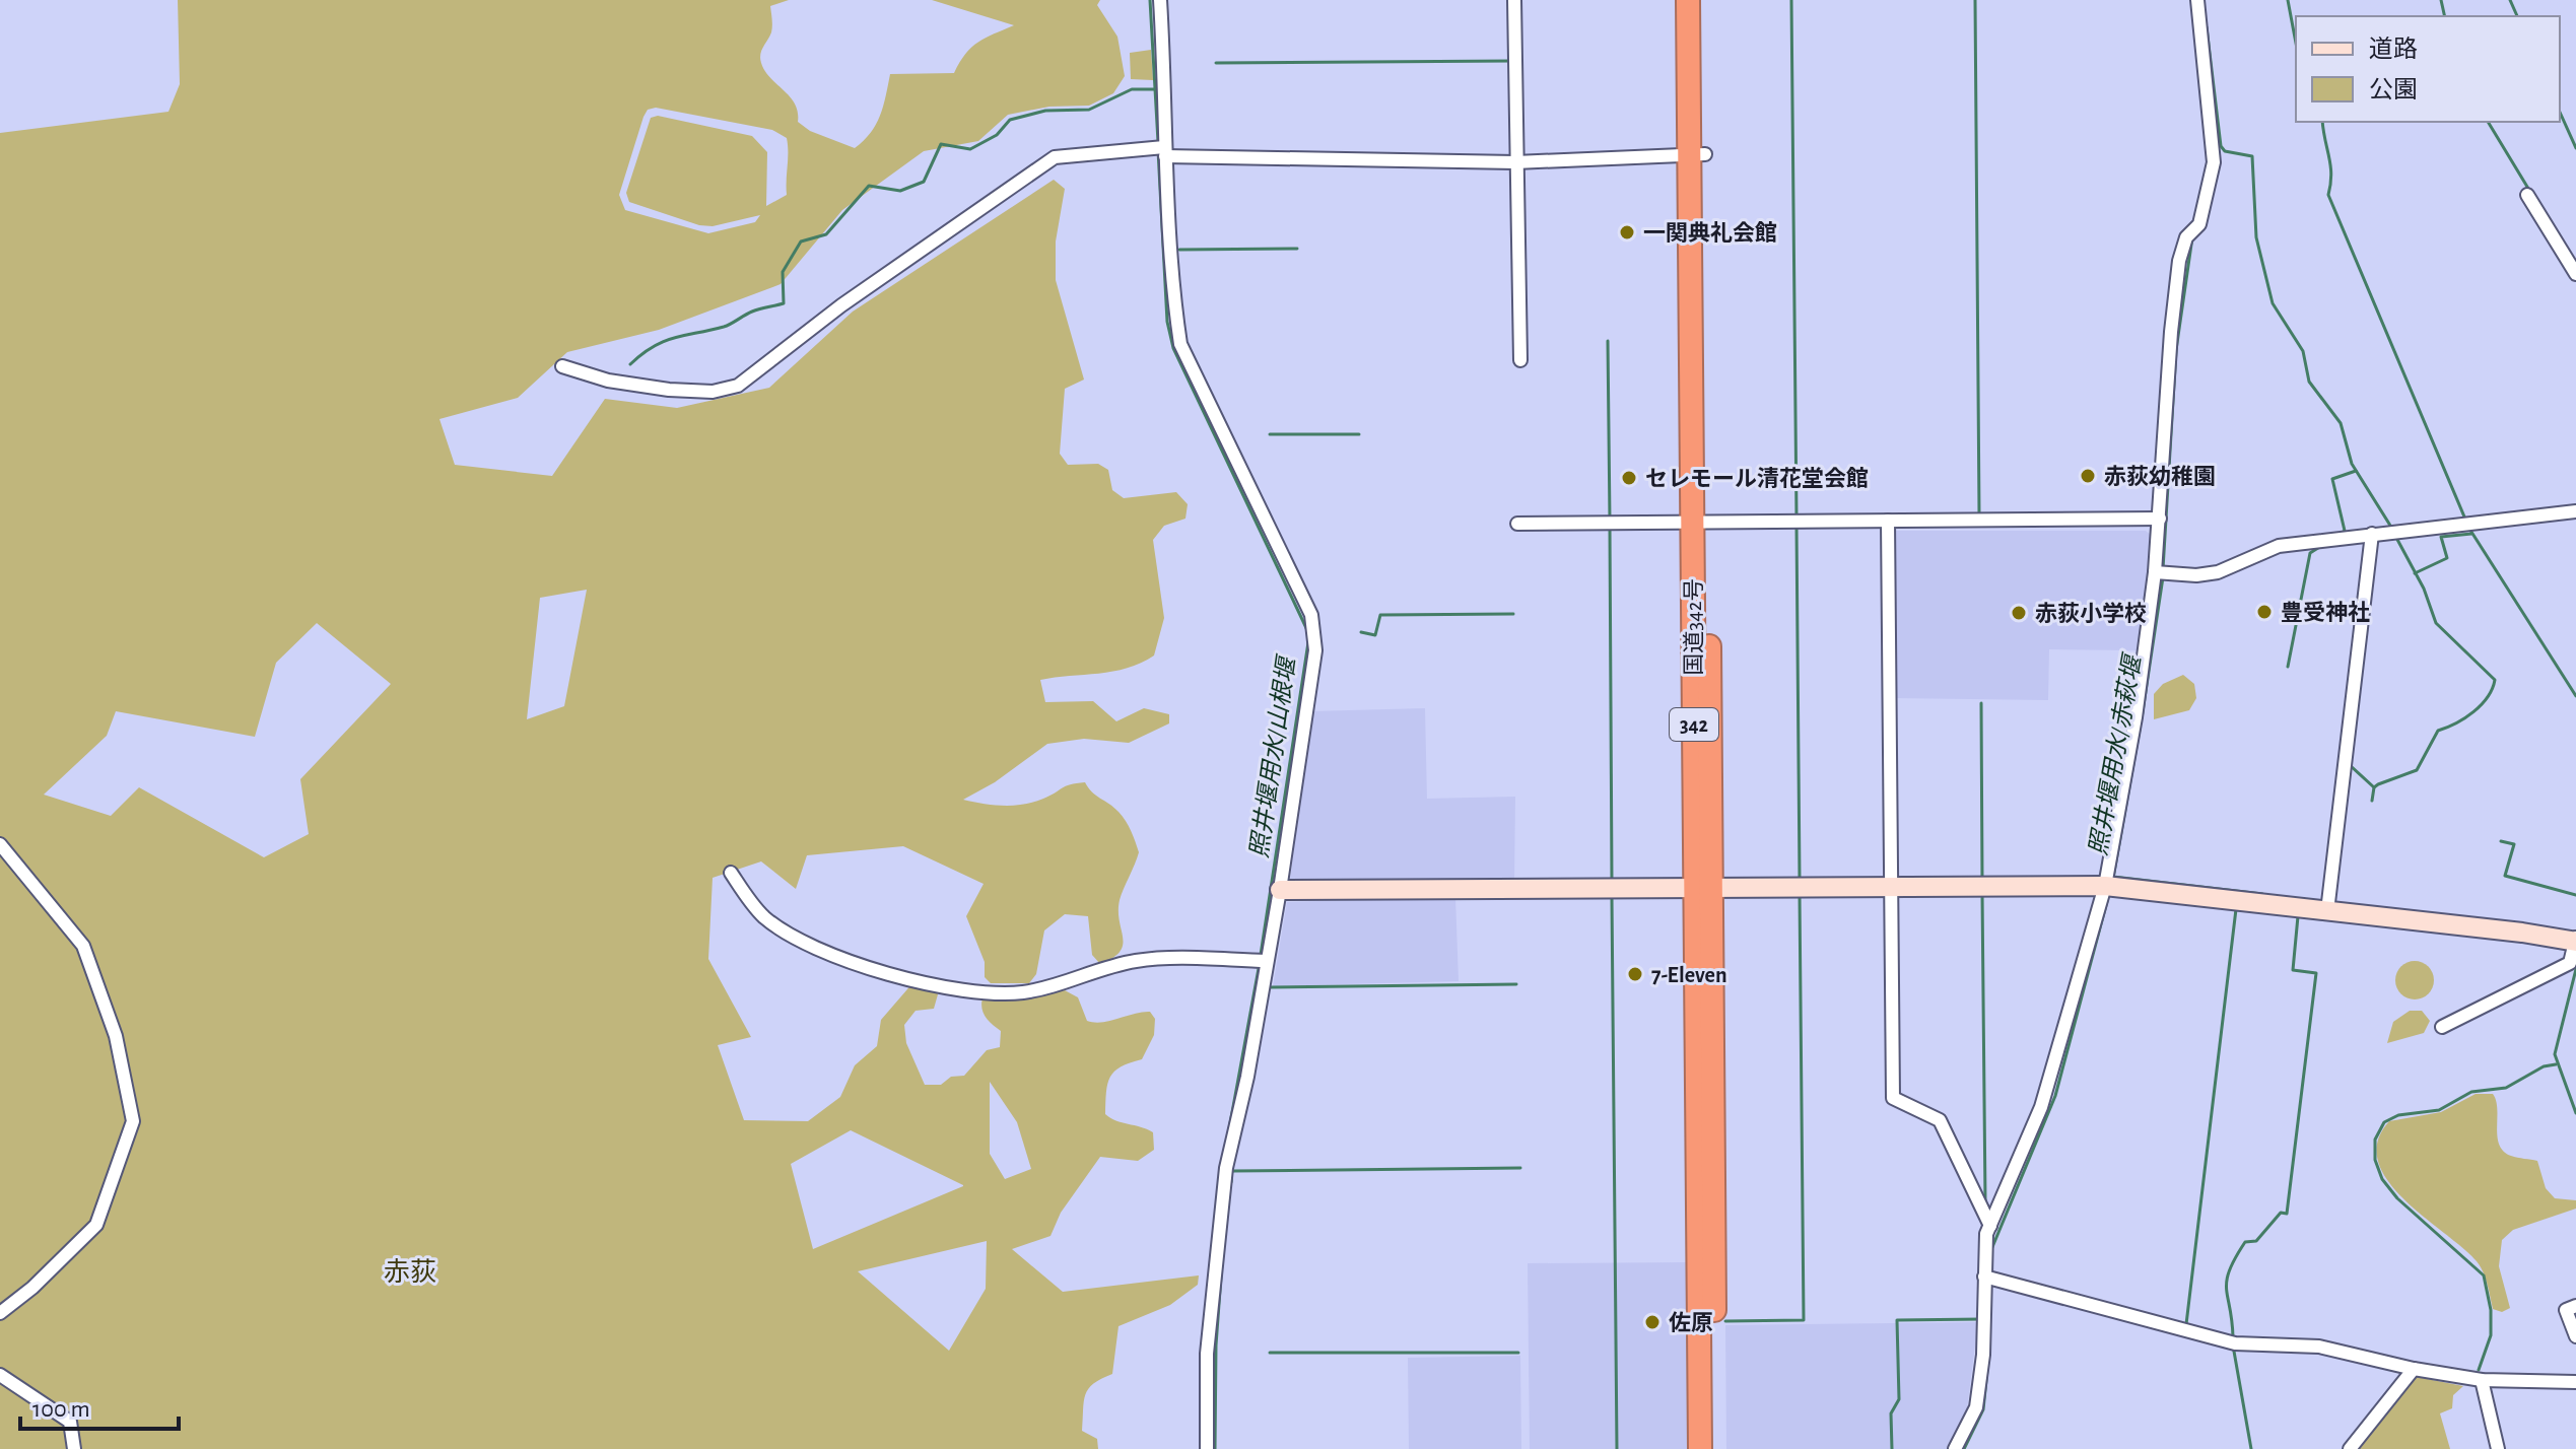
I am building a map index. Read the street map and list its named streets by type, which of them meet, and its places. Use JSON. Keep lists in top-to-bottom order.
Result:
{
  "streets": {
    "highway": ["国道342号", "342"]
  },
  "districts": ["赤荻"],
  "water": ["照井堰用水/赤萩堰", "照井堰用水/山根堰"],
  "places": [
    "一関典礼会館",
    "赤荻幼稚園",
    "セレモール清花堂会館",
    "豊受神社",
    "赤荻小学校",
    "7-Eleven",
    "佐原"
  ],
  "legend": ["道路", "公園"],
  "scale_bar": "100 m"
}
